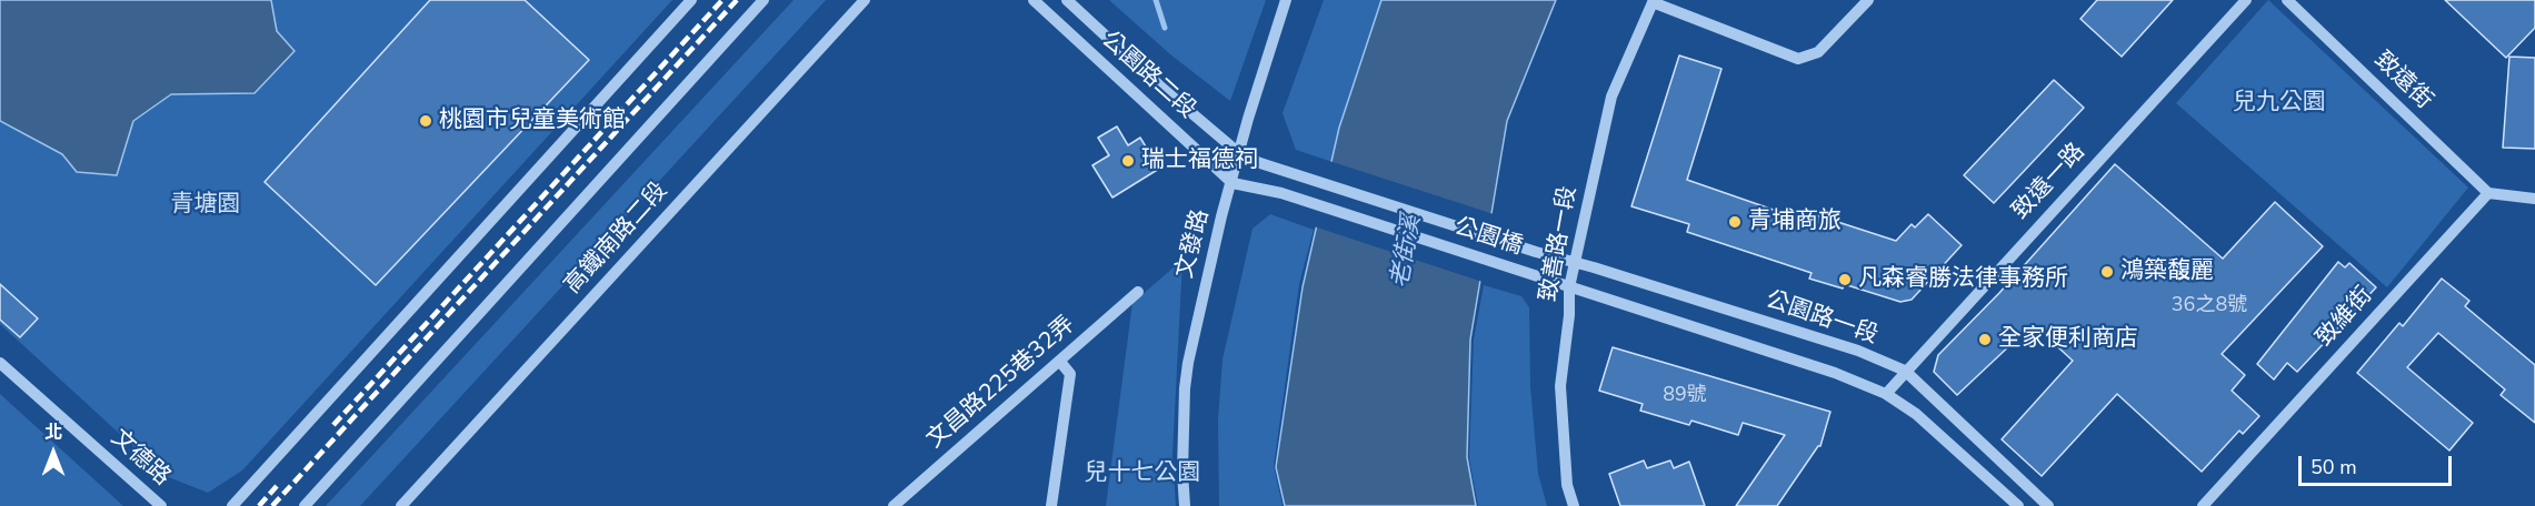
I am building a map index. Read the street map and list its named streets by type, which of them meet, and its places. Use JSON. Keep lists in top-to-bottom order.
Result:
{
  "streets": {
    "street": [
      "公園路二段",
      "致遠街",
      "致遠一路",
      "公園橋",
      "高鐵南路二段",
      "文發路",
      "致善路一段",
      "致維街",
      "公園路一段",
      "文昌路225巷32弄",
      "文德路"
    ]
  },
  "crossings": [
    ["公園路二段", "公園橋"],
    ["公園路二段", "文發路"],
    ["致遠街", "致維街"],
    ["致遠一路", "公園路一段"],
    ["公園橋", "文發路"],
    ["公園橋", "公園路一段"],
    ["致善路一段", "公園路一段"]
  ],
  "water": ["老街溪"],
  "parks": ["兒九公園", "青塘園", "兒十七公園"],
  "places": [
    "桃園市兒童美術館",
    "瑞士福德祠",
    "青埔商旅",
    "鴻築馥麗",
    "凡森睿勝法律事務所",
    "全家便利商店"
  ],
  "house_numbers": ["36之8號", "89號"],
  "scale_bar": "50 m",
  "north": "top"
}
